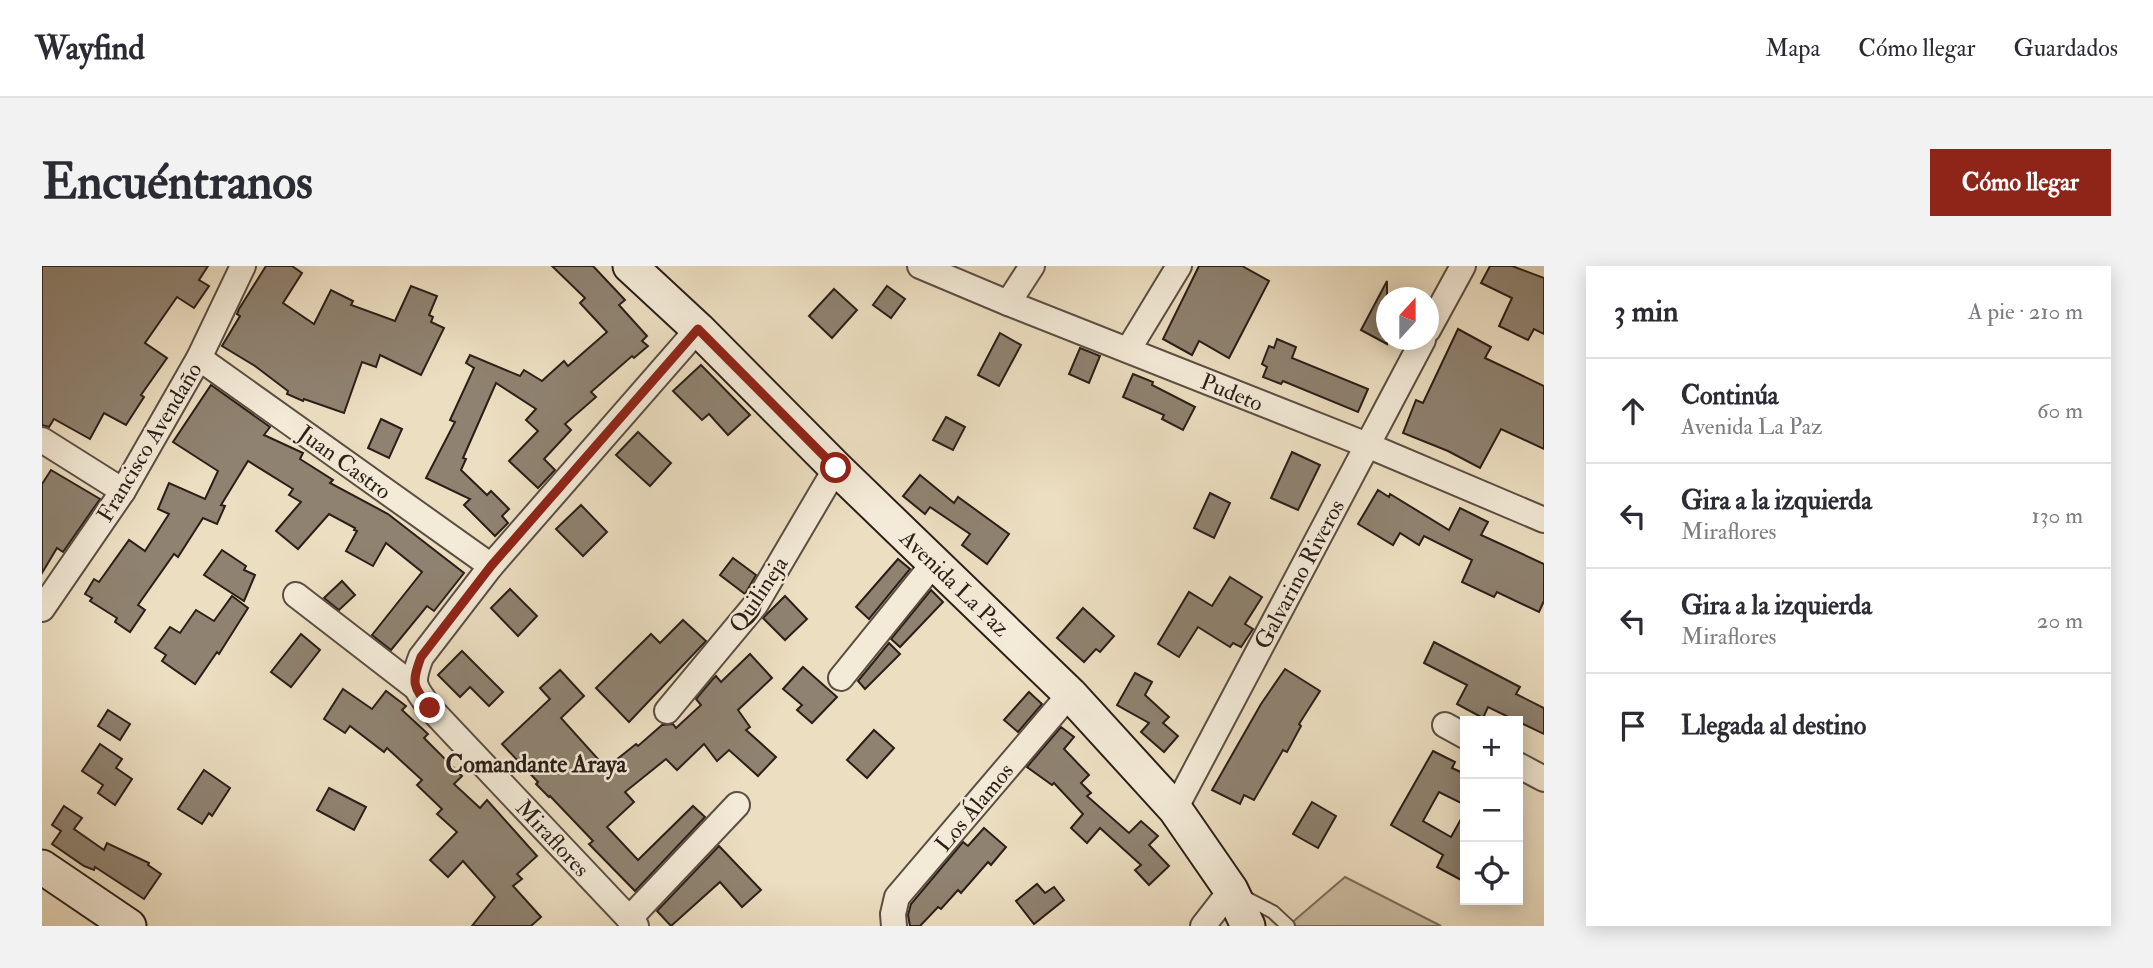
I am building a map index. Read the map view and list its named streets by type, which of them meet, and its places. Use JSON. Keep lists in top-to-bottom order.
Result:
{
  "streets": {
    "street": [
      "Pudeto",
      "Francisco Avendaño",
      "Juan Castro",
      "Galvarino Riveros",
      "Avenida La Paz",
      "Quilineja",
      "Los Álamos",
      "Miraflores"
    ]
  },
  "crossings": [
    ["Pudeto", "Galvarino Riveros"],
    ["Francisco Avendaño", "Juan Castro"],
    ["Galvarino Riveros", "Avenida La Paz"],
    ["Avenida La Paz", "Quilineja"],
    ["Avenida La Paz", "Los Álamos"]
  ],
  "districts": ["Comandante Araya"],
  "north": "top",
  "page": {
    "header": "Wayfind",
    "nav": ["Mapa", "Cómo llegar", "Guardados"],
    "buttons": "Cómo llegar",
    "title": "Encuéntranos",
    "heading": ["3 min", "A pie · 210 m"],
    "list": [
      ["Continúa", "Avenida La Paz", "60 m"],
      ["Gira a la izquierda", "Miraflores", "130 m"],
      ["Gira a la izquierda", "Miraflores", "20 m"],
      "Llegada al destino"
    ],
    "map_buttons": ["+", "−"]
  }
}
